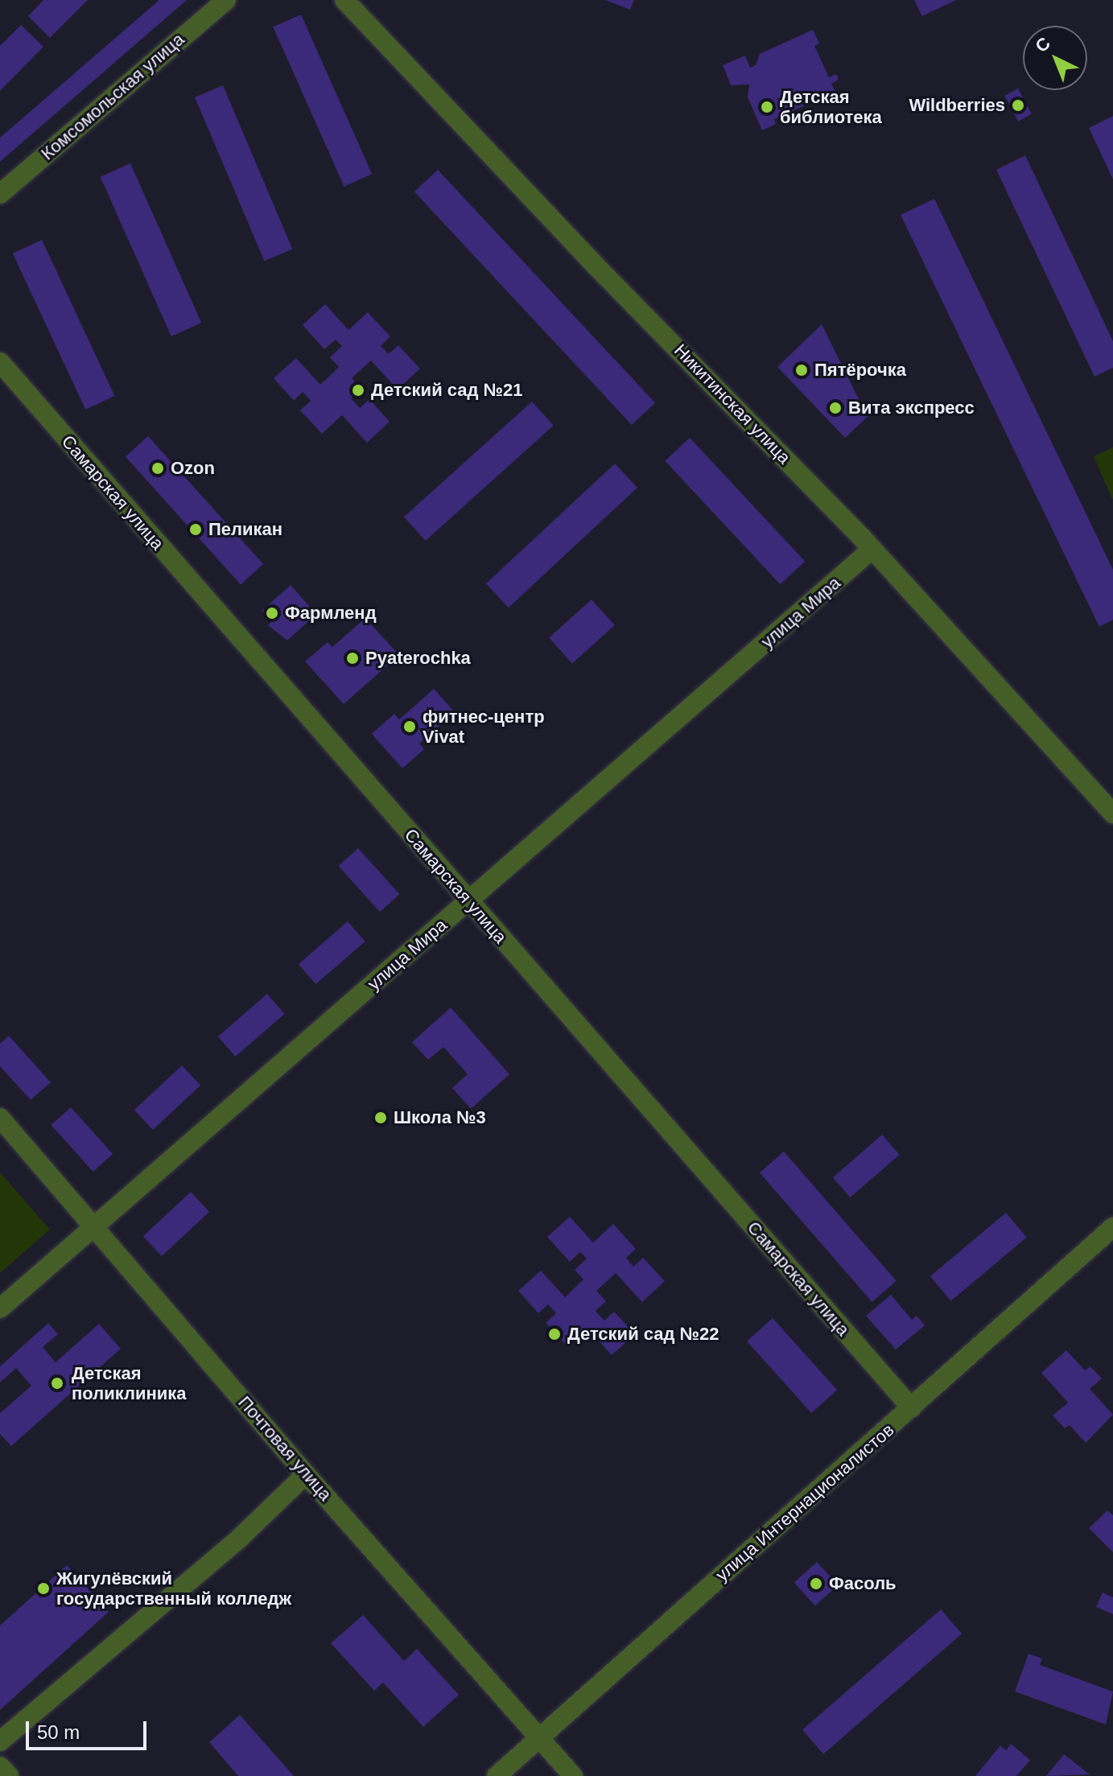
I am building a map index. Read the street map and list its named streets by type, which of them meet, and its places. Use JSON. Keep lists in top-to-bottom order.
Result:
{
  "streets": {
    "street": [
      "Комсомольская улица",
      "Никитинская улица",
      "Самарская улица",
      "улица Мира",
      "Почтовая улица",
      "улица Интернационалистов"
    ]
  },
  "crossings": [
    ["Никитинская улица", "улица Мира"],
    ["Самарская улица", "улица Мира"],
    ["Самарская улица", "улица Интернационалистов"],
    ["улица Мира", "Почтовая улица"],
    ["Почтовая улица", "улица Интернационалистов"]
  ],
  "places": [
    "Wildberries",
    "Детская библиотека",
    "Пятёрочка",
    "Детский сад №21",
    "Вита экспресс",
    "Ozon",
    "Пеликан",
    "Фармленд",
    "Pyaterochka",
    "фитнес-центр Vivat",
    "Школа №3",
    "Детский сад №22",
    "Детская поликлиника",
    "Фасоль",
    "Жигулёвский государственный колледж"
  ],
  "scale_bar": "50 m",
  "north": "top left"
}
